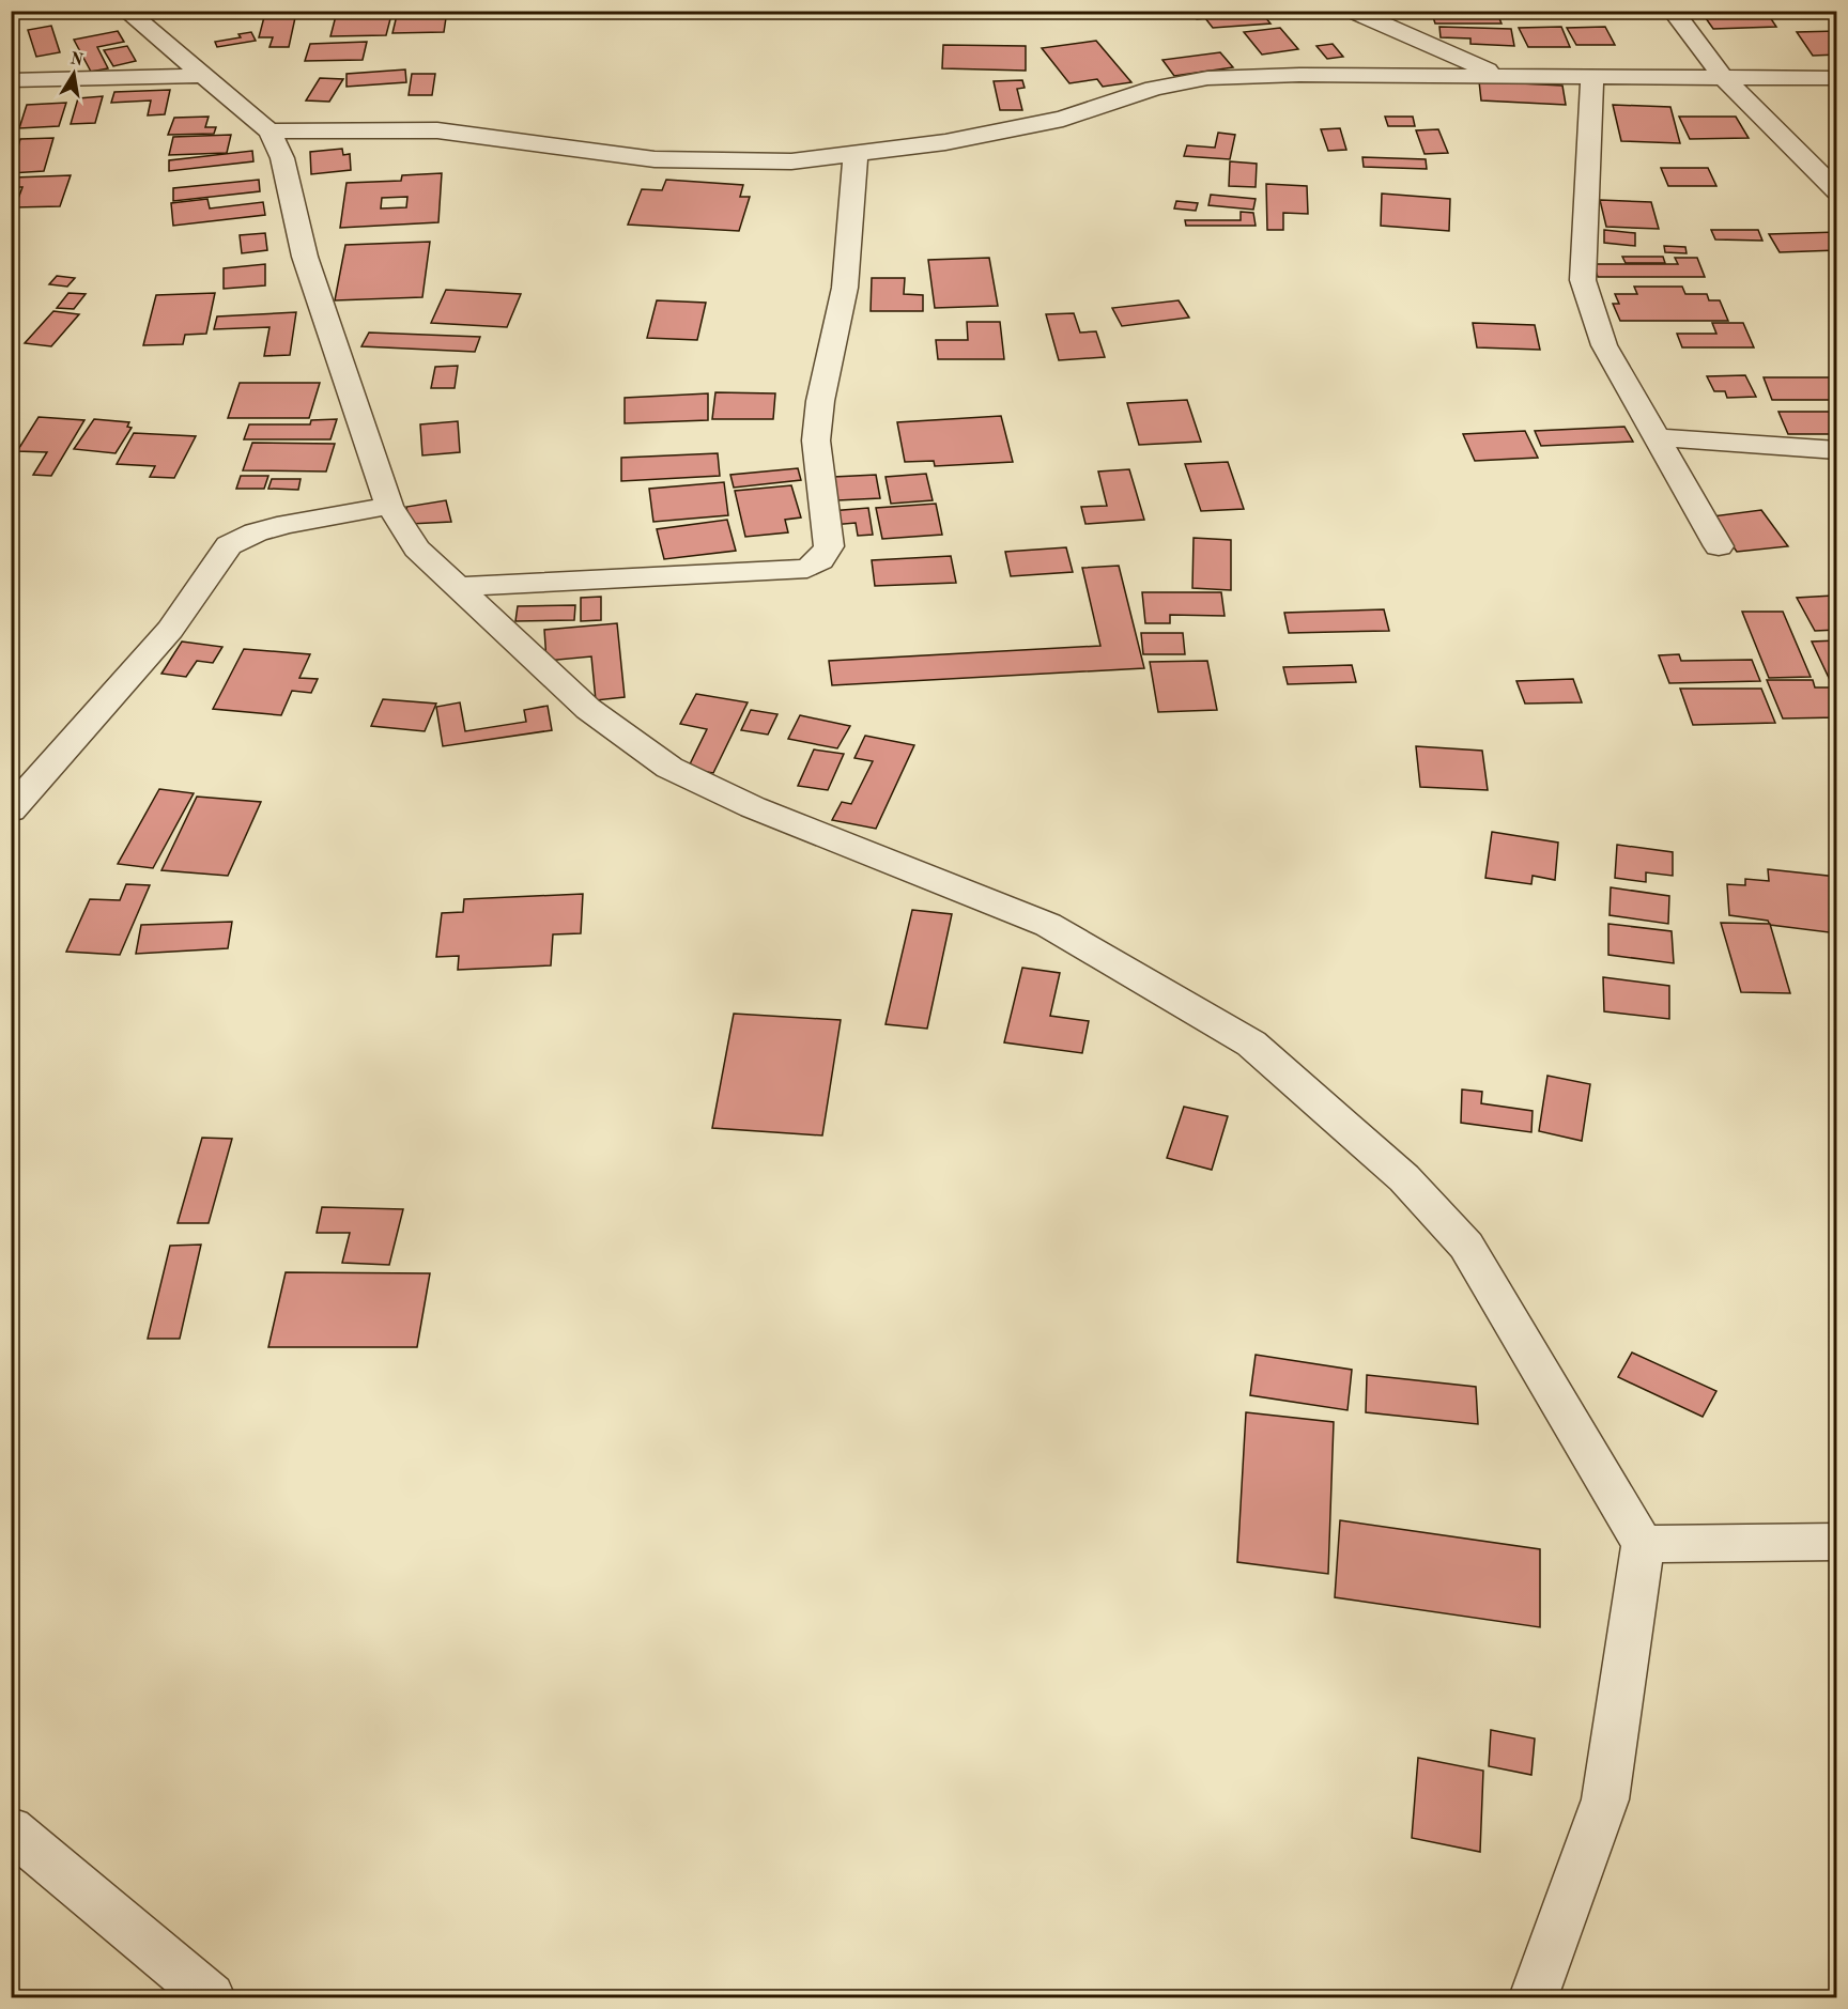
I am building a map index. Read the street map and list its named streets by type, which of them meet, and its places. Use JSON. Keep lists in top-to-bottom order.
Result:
{
  "north": "top"
}
